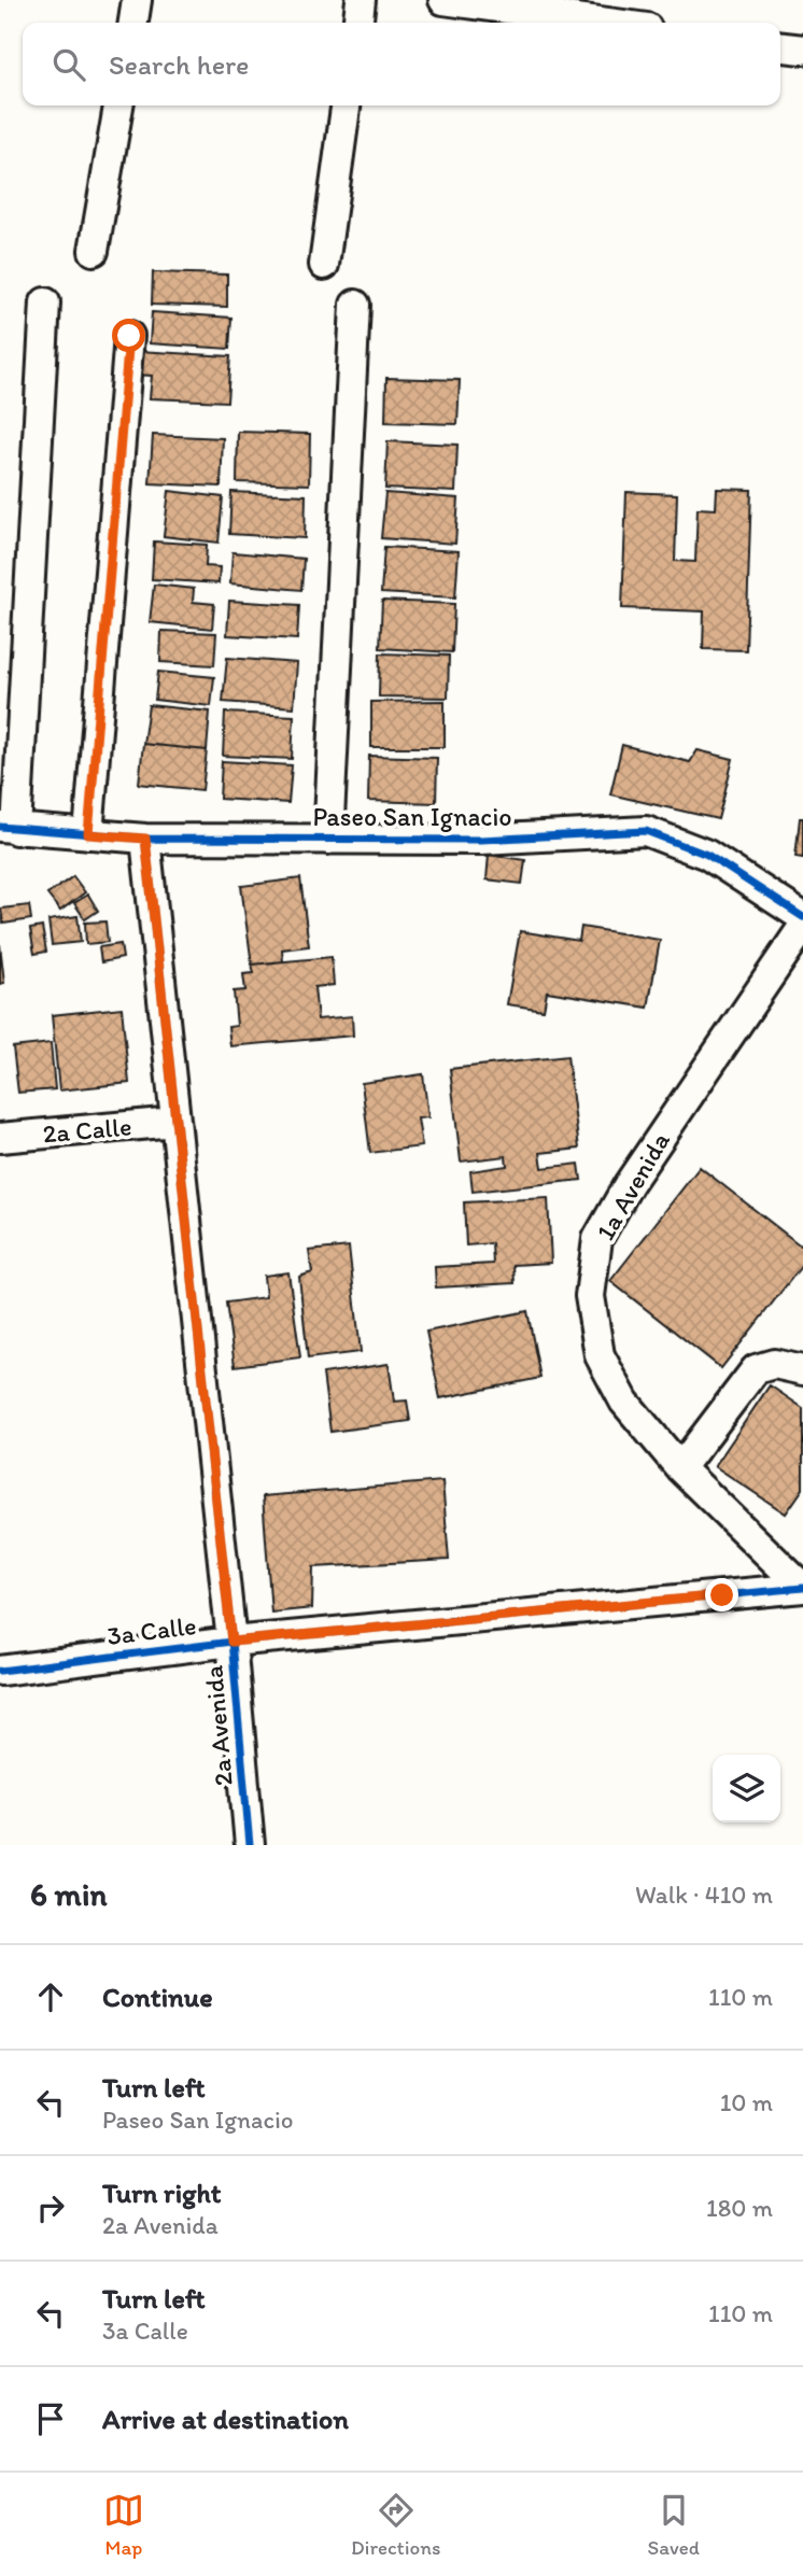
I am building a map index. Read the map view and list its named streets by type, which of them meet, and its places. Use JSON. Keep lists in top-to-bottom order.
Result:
{
  "streets": {
    "street": [
      "Paseo San Ignacio",
      "2a Calle",
      "1a Avenida",
      "3a Calle",
      "2a Avenida"
    ]
  },
  "crossings": [
    ["Paseo San Ignacio", "2a Avenida"],
    ["2a Calle", "2a Avenida"],
    ["1a Avenida", "3a Calle"],
    ["3a Calle", "2a Avenida"]
  ],
  "page": {
    "search": "Search here",
    "heading": ["6 min", "Walk · 410 m"],
    "list": [
      ["Continue", "110 m"],
      ["Turn left", "Paseo San Ignacio", "10 m"],
      ["Turn right", "2a Avenida", "180 m"],
      ["Turn left", "3a Calle", "110 m"],
      "Arrive at destination"
    ],
    "nav": ["Map", "Directions", "Saved"]
  }
}
